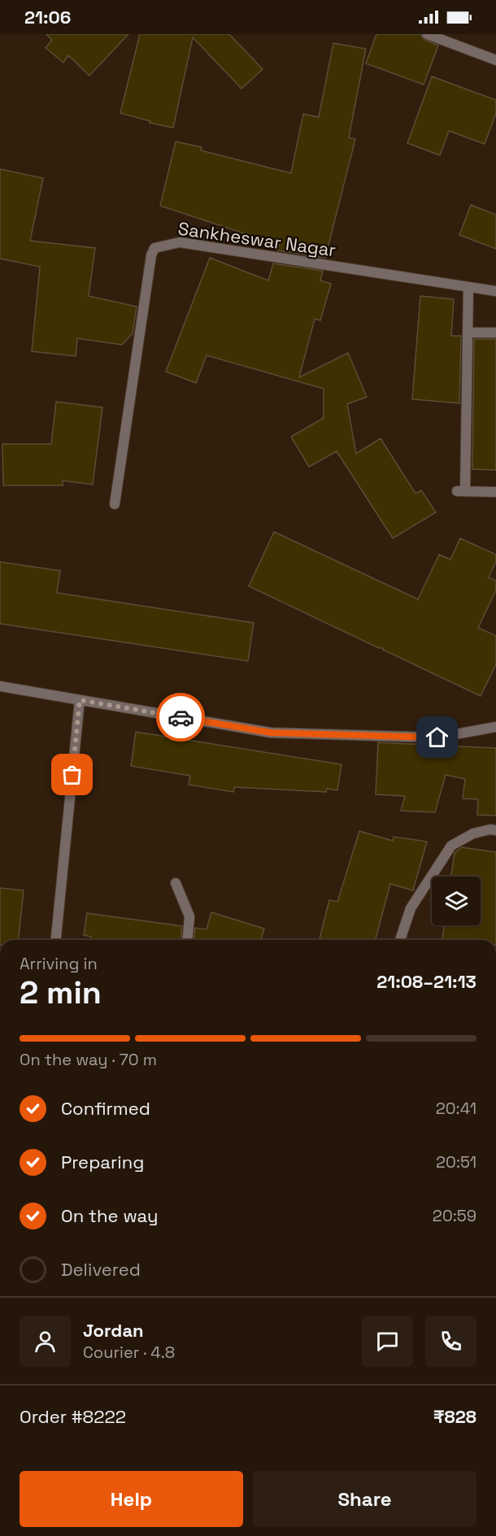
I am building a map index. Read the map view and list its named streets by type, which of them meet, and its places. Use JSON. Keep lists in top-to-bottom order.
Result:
{
  "streets": {
    "street": ["Sankheswar Nagar"]
  },
  "page": {
    "status": "21:06",
    "heading": ["2 min", "Arriving in", "21:08–21:13"],
    "panel": [
      "Jordan",
      "Courier · 4.8",
      "Order #8222",
      "₹828"
    ],
    "bar": "On the way · 70 m",
    "list": [
      ["Confirmed", "20:41"],
      ["Preparing", "20:51"],
      ["On the way", "20:59"],
      "Delivered"
    ],
    "buttons": ["Help", "Share"]
  }
}
